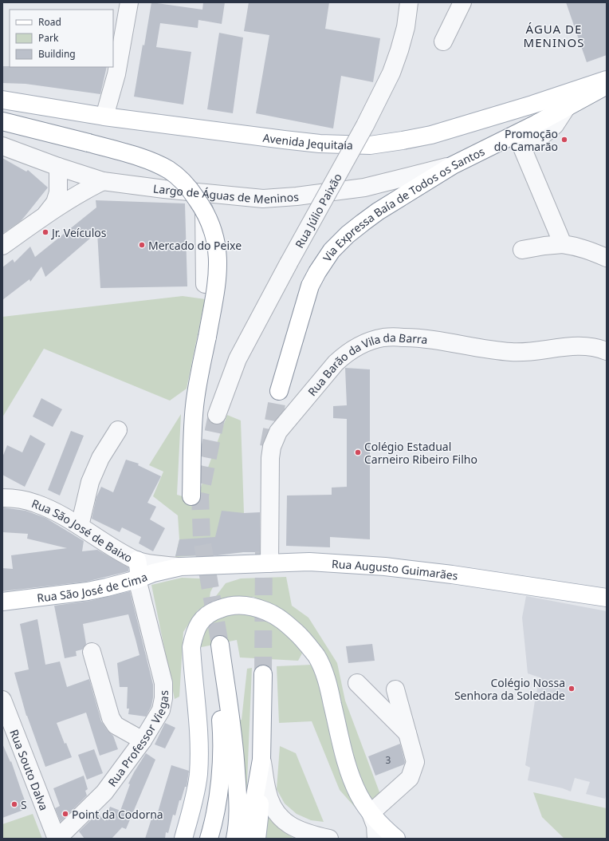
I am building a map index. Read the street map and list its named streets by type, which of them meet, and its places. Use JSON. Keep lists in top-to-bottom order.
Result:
{
  "streets": {
    "main road": [
      "Avenida Jequitaia",
      "Via Expressa Baía de Todos os Santos",
      "Rua Augusto Guimarães",
      "Rua São José de Cima"
    ],
    "street": [
      "Largo de Águas de Meninos",
      "Rua Júlio Paixão",
      "Rua Barão da Vila da Barra",
      "Rua São José de Baixo",
      "Rua Professor Viegas",
      "Rua Souto Dalva"
    ]
  },
  "crossings": [
    ["Largo de Águas de Meninos", "Via Expressa Baía de Todos os Santos"],
    ["Rua Barão da Vila da Barra", "Rua Augusto Guimarães"],
    ["Rua São José de Baixo", "Rua Augusto Guimarães"],
    ["Rua São José de Baixo", "Rua São José de Cima"],
    ["Rua Augusto Guimarães", "Rua São José de Cima"],
    ["Rua São José de Cima", "Rua Professor Viegas"],
    ["Rua Professor Viegas", "Rua Souto Dalva"]
  ],
  "districts": ["ÁGUA DE MENINOS"],
  "places": [
    "Promoção do Camarão",
    "Jr. Veículos",
    "Mercado do Peixe",
    "Colégio Estadual Carneiro Ribeiro Filho",
    "Colégio Nossa Senhora da Soledade",
    "S",
    "Point da Codorna"
  ],
  "house_numbers": ["3"],
  "legend": ["Road", "Park", "Building"]
}
